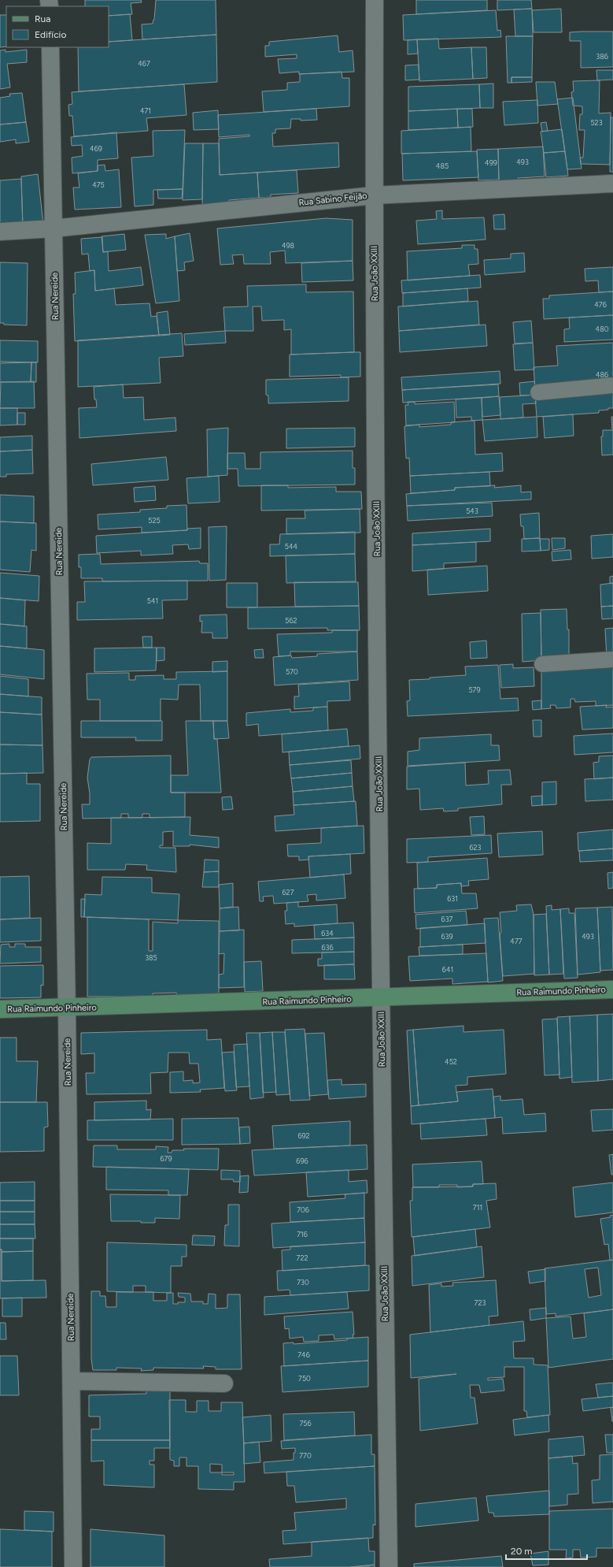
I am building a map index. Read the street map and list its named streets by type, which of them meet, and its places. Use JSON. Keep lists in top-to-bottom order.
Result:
{
  "streets": {
    "street": [
      "Rua Sabino Feijão",
      "Rua João XXIII",
      "Rua Nereide",
      "Rua Raimundo Pinheiro"
    ]
  },
  "crossings": [
    ["Rua Sabino Feijão", "Rua João XXIII"],
    ["Rua Sabino Feijão", "Rua Nereide"],
    ["Rua João XXIII", "Rua Raimundo Pinheiro"],
    ["Rua Nereide", "Rua Raimundo Pinheiro"]
  ],
  "house_numbers": [
    "386",
    "467",
    "471",
    "523",
    "469",
    "493",
    "499",
    "485",
    "475",
    "498",
    "476",
    "480",
    "486",
    "543",
    "525",
    "544",
    "541",
    "562",
    "570",
    "579",
    "623",
    "627",
    "631",
    "637",
    "634",
    "639",
    "493",
    "477",
    "636",
    "385",
    "641",
    "452",
    "692",
    "679",
    "696",
    "711",
    "706",
    "716",
    "722",
    "730",
    "723",
    "746",
    "750",
    "756",
    "770"
  ],
  "legend": ["Rua", "Edifício"],
  "scale_bar": "20 m"
}
